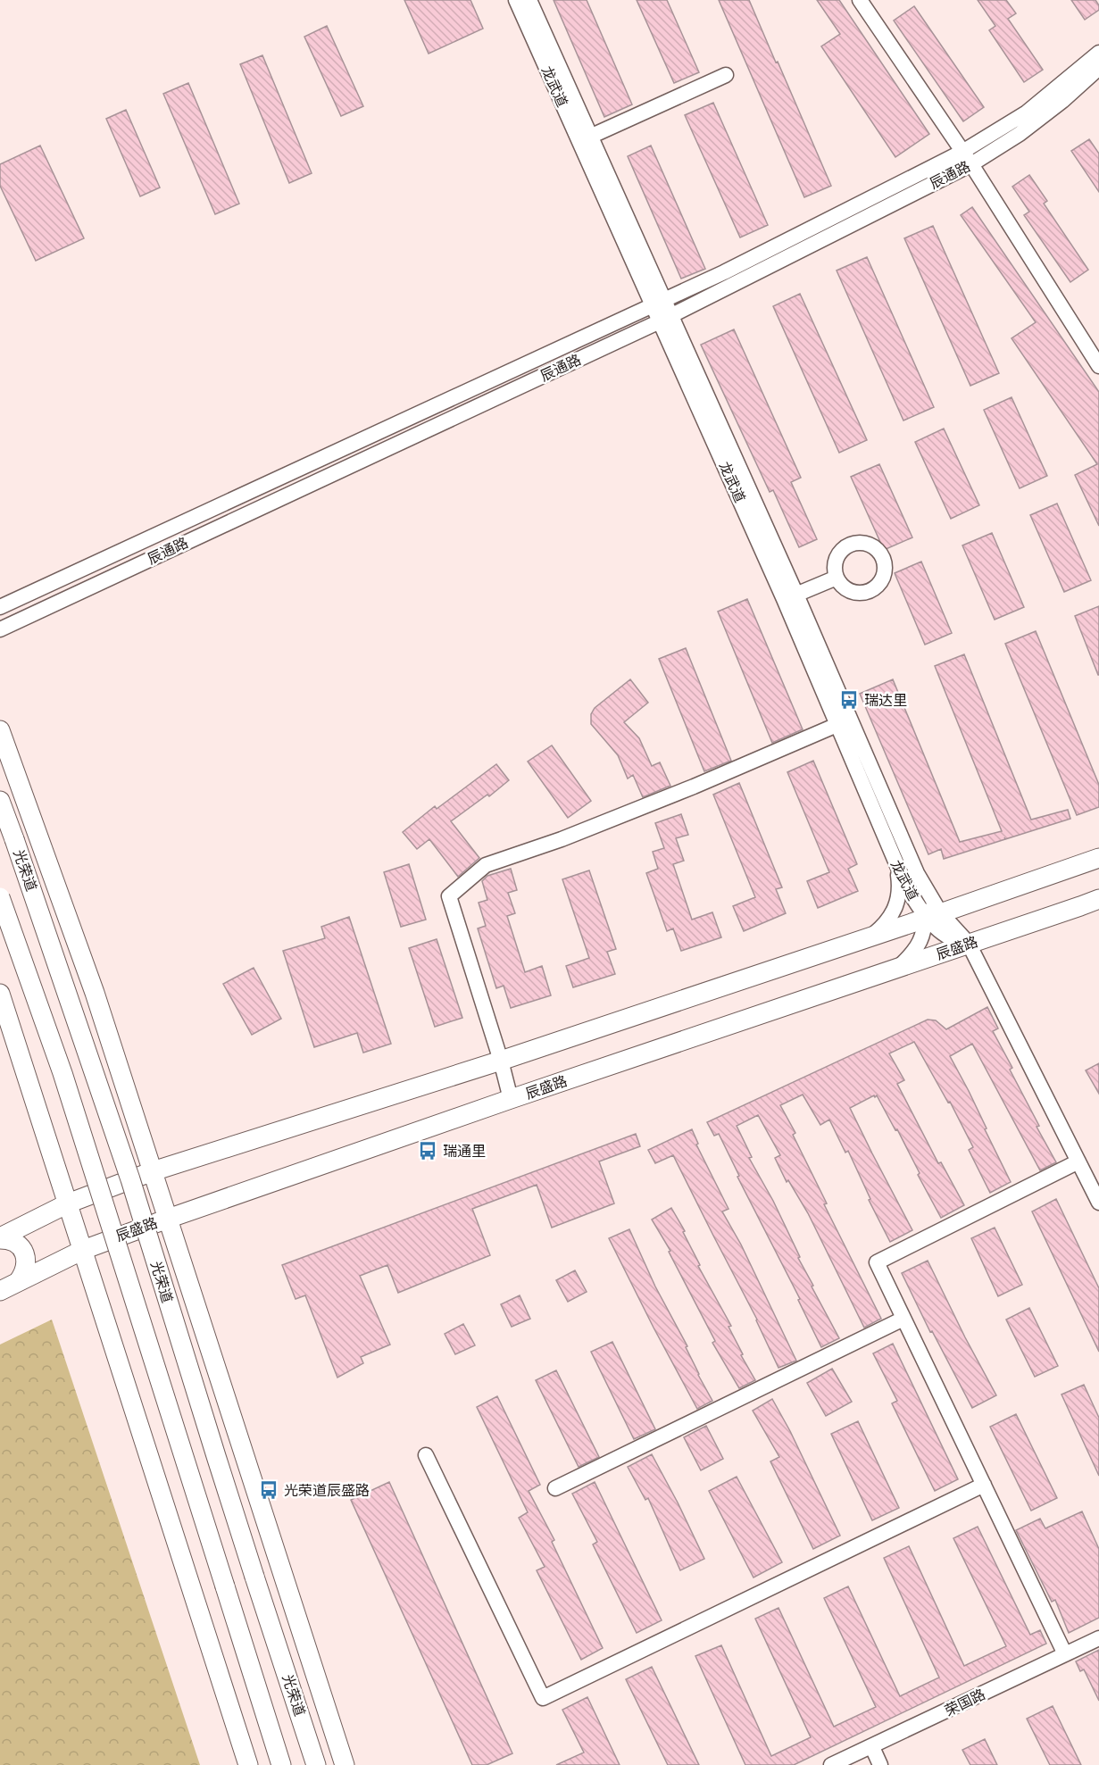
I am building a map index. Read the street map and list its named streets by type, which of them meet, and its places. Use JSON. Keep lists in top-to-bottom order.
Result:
{
  "streets": {
    "main road": ["光荣道", "辰盛路"],
    "street": ["龙武道", "辰通路", "荣国路"]
  },
  "crossings": [
    ["龙武道", "辰通路"],
    ["龙武道", "辰盛路"]
  ],
  "places": {
    "bus stop": ["瑞达里", "瑞通里", "光荣道辰盛路"]
  }
}
